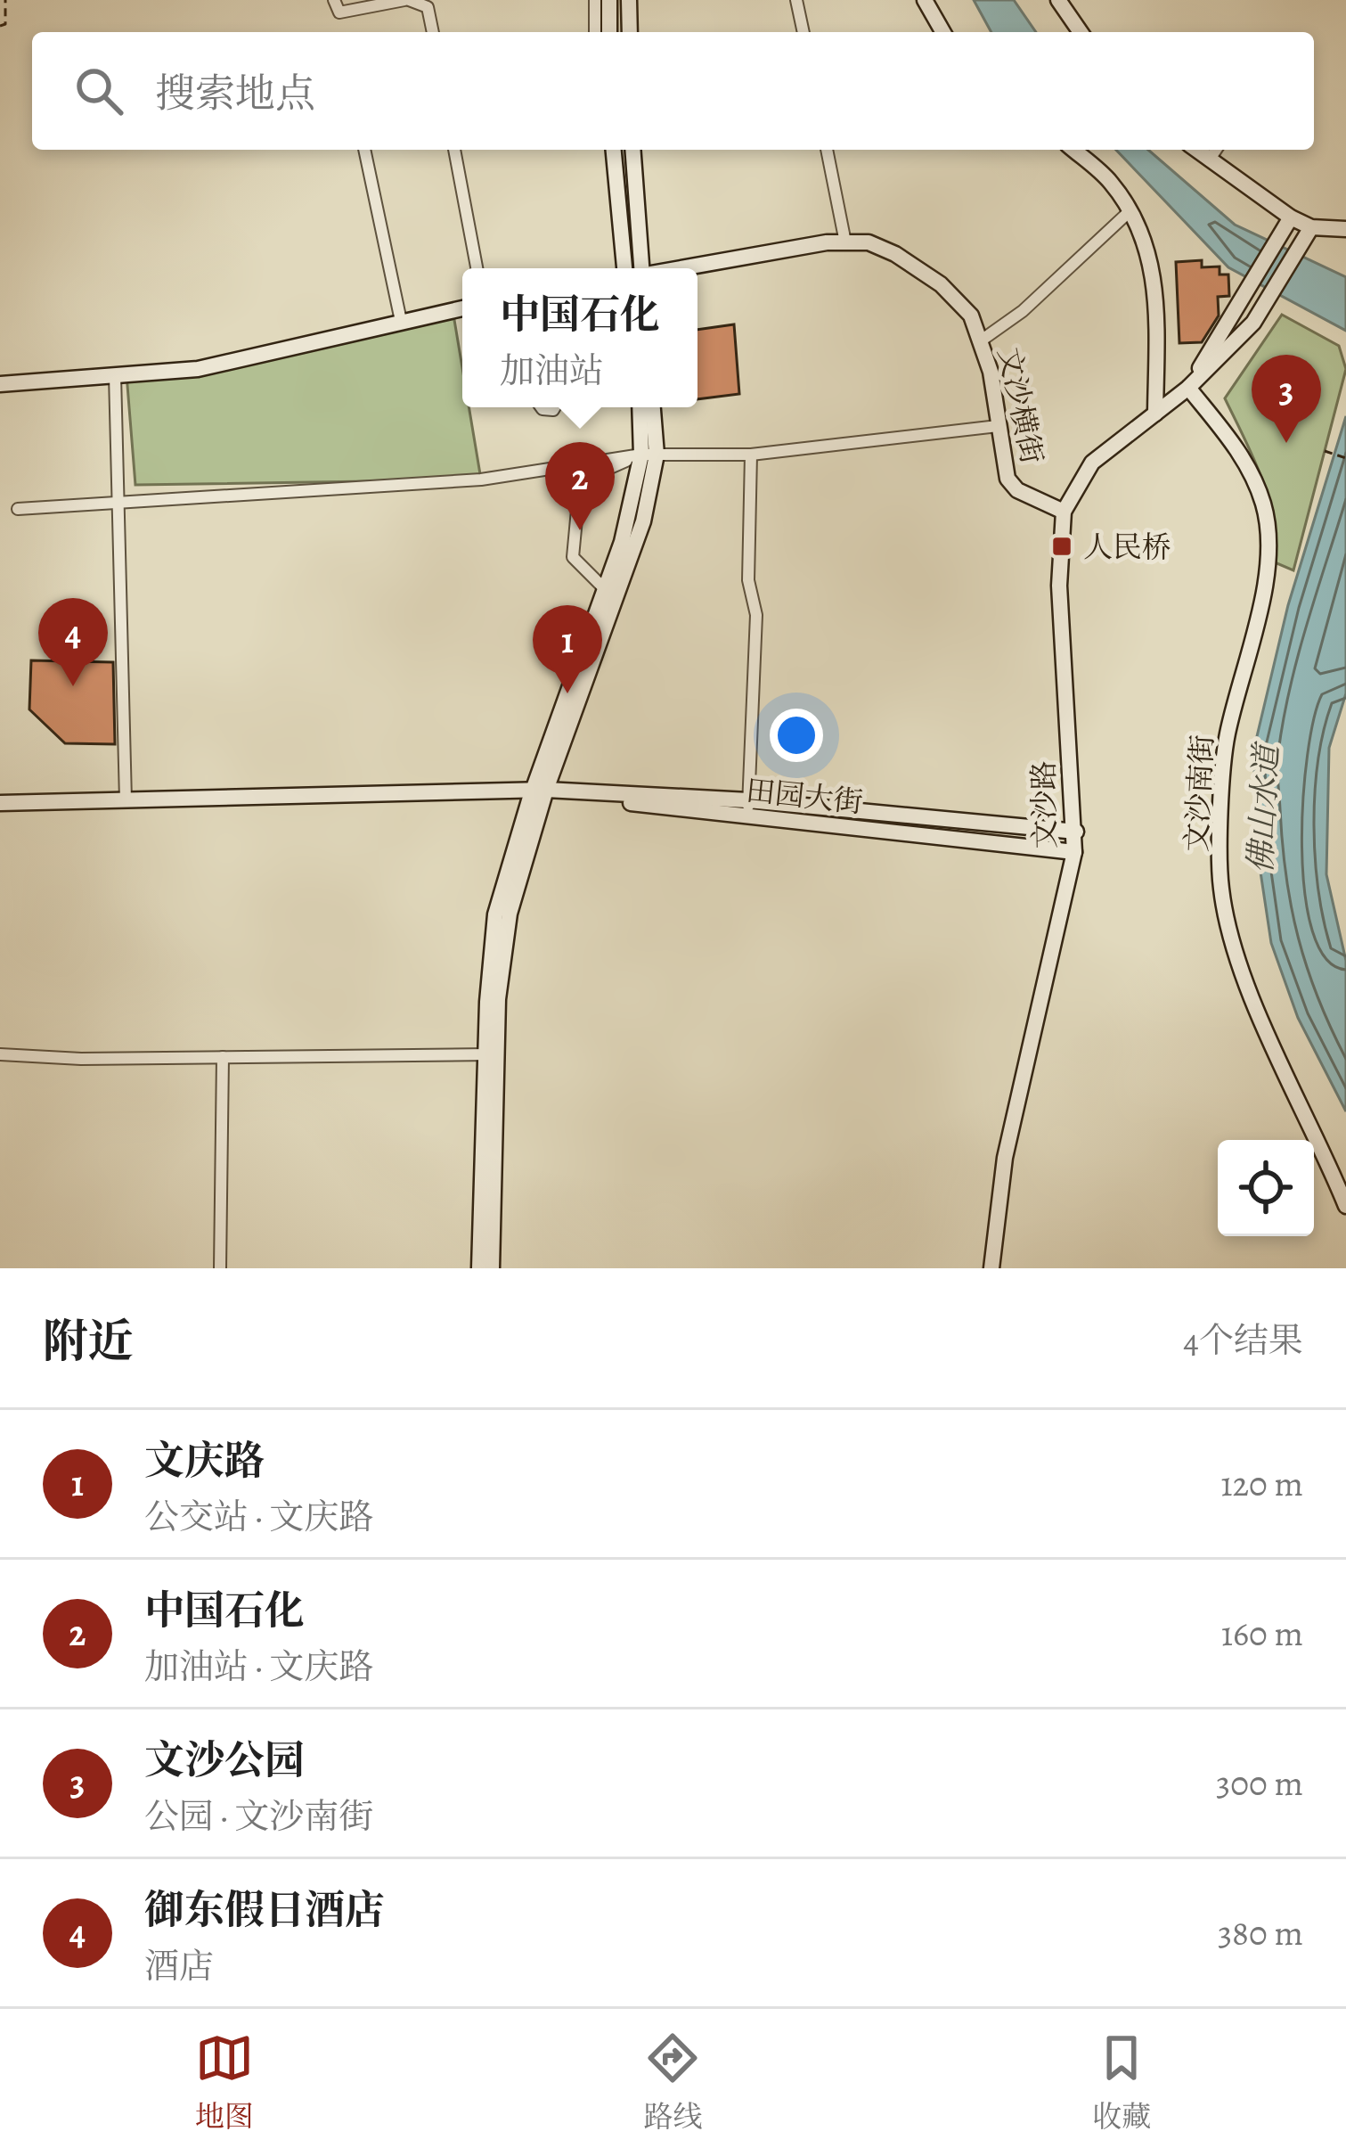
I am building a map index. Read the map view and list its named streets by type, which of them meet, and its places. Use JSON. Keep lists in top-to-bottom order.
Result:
{
  "streets": {
    "street": [
      "文沙横街",
      "文沙南街",
      "田园大街",
      "文沙路"
    ]
  },
  "crossings": [
    ["文沙横街", "文沙路"],
    ["文沙南街", "文沙路"],
    ["田园大街", "文沙路"]
  ],
  "water": ["佛山水道"],
  "places": {
    "transit": ["人民桥"]
  },
  "page": {
    "search": "搜索地点",
    "popup": ["中国石化", "加油站"],
    "pins": [
      "3",
      "2",
      "4",
      "1"
    ],
    "heading": ["附近", "4个结果"],
    "list": [
      {
        "mark": "1",
        "name": "文庆路",
        "note": "公交站 · 文庆路",
        "value": "120 m"
      },
      {
        "mark": "2",
        "name": "中国石化",
        "note": "加油站 · 文庆路",
        "value": "160 m"
      },
      {
        "mark": "3",
        "name": "文沙公园",
        "note": "公园 · 文沙南街",
        "value": "300 m"
      },
      {
        "mark": "4",
        "name": "御东假日酒店",
        "note": "酒店",
        "value": "380 m"
      }
    ],
    "nav": ["地图", "路线", "收藏"]
  }
}
